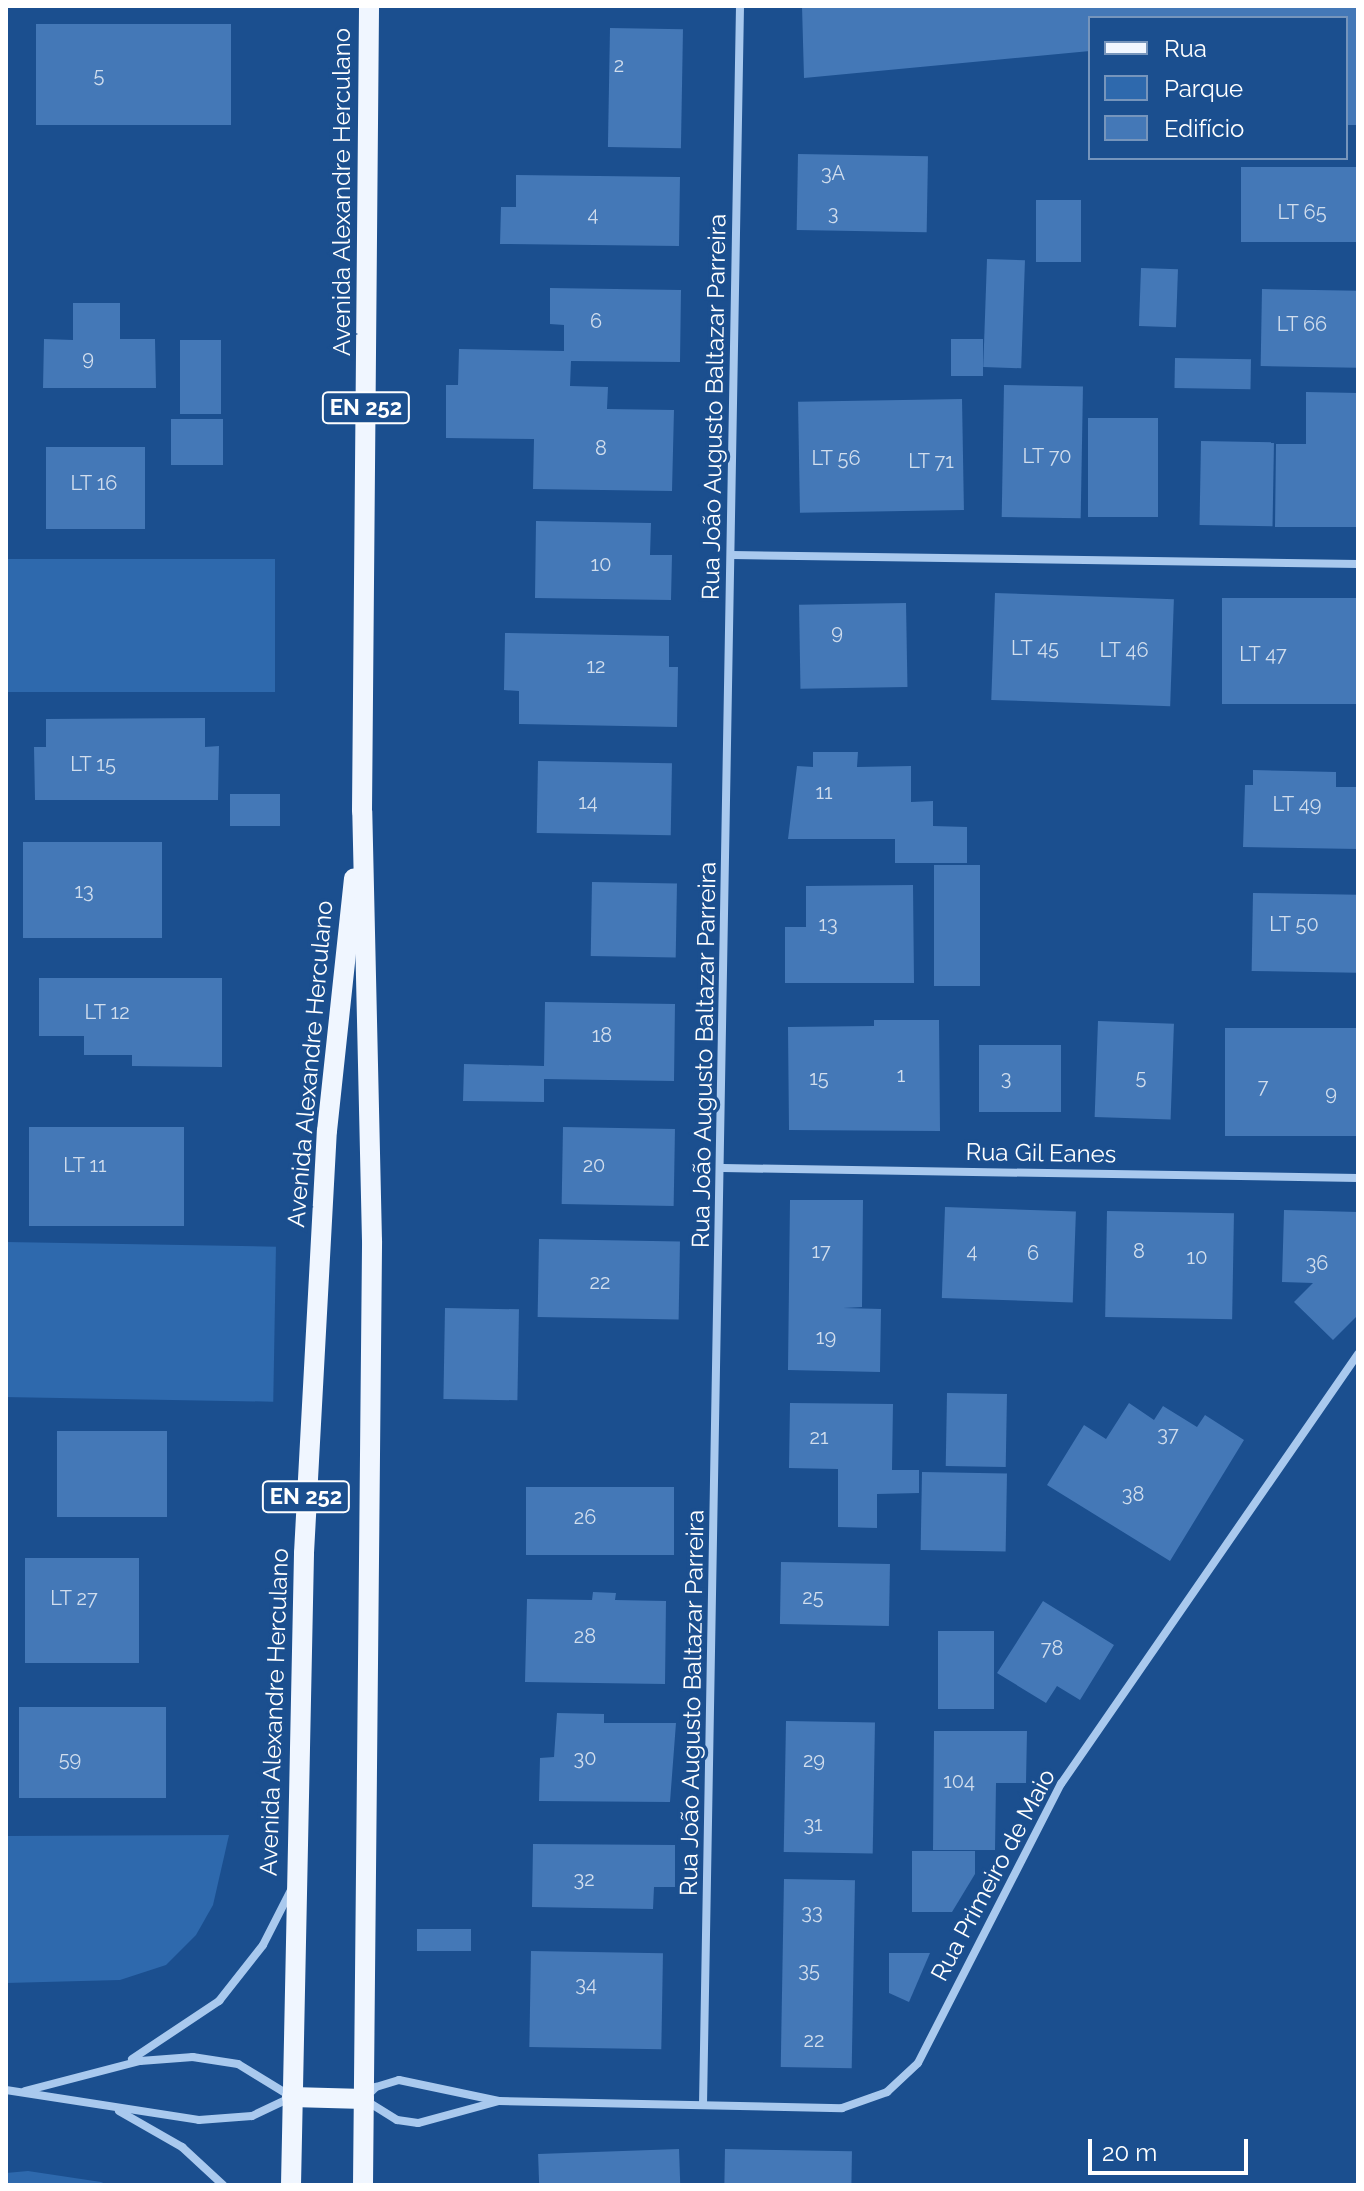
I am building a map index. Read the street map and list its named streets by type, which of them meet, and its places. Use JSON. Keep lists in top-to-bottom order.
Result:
{
  "streets": {
    "main road": ["Avenida Alexandre Herculano", "EN 252"],
    "street": ["Rua João Augusto Baltazar Parreira", "Rua Gil Eanes", "Rua Primeiro de Maio"]
  },
  "crossings": [
    ["Avenida Alexandre Herculano", "Rua Primeiro de Maio"],
    ["Rua João Augusto Baltazar Parreira", "Rua Gil Eanes"],
    ["Rua João Augusto Baltazar Parreira", "Rua Primeiro de Maio"]
  ],
  "house_numbers": [
    "2",
    "5",
    "3A",
    "LT 65",
    "3",
    "4",
    "6",
    "LT 66",
    "9",
    "8",
    "LT 70",
    "LT 56",
    "LT 71",
    "LT 16",
    "10",
    "9",
    "LT 45",
    "LT 46",
    "LT 47",
    "12",
    "LT 15",
    "11",
    "14",
    "LT 49",
    "13",
    "13",
    "LT 50",
    "LT 12",
    "18",
    "1",
    "5",
    "15",
    "3",
    "7",
    "9",
    "LT 11",
    "20",
    "17",
    "4",
    "8",
    "6",
    "10",
    "36",
    "22",
    "19",
    "37",
    "21",
    "38",
    "26",
    "25",
    "LT 27",
    "28",
    "78",
    "30",
    "59",
    "29",
    "104",
    "31",
    "32",
    "33",
    "35",
    "34",
    "22"
  ],
  "legend": ["Rua", "Parque", "Edifício"],
  "scale_bar": "20 m"
}
